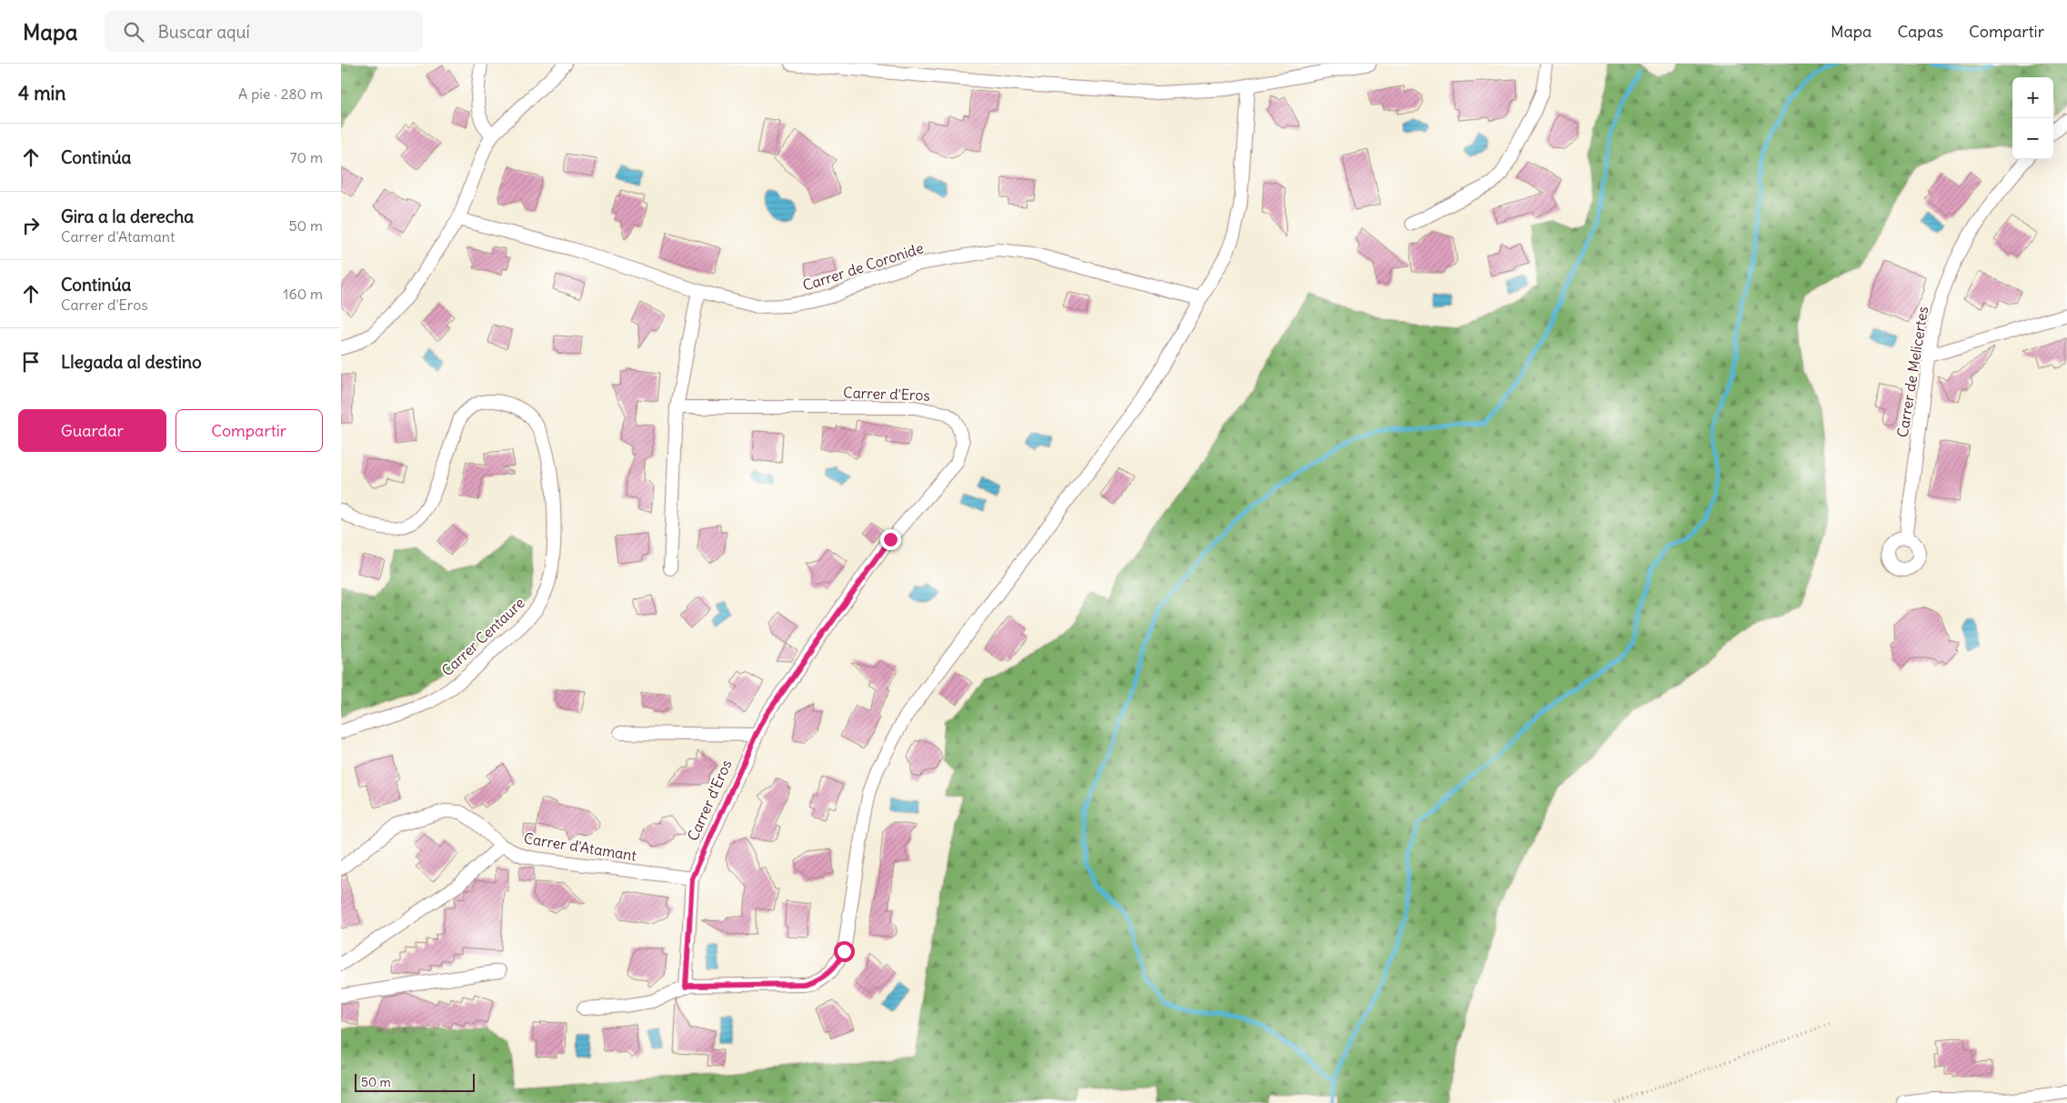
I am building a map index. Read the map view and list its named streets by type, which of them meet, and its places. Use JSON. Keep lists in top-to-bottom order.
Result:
{
  "streets": {
    "street": [
      "Carrer de Coronide",
      "Carrer de Melicertes",
      "Carrer d'Eros",
      "Carrer Centaure",
      "Carrer d'Atamant"
    ]
  },
  "crossings": [
    ["Carrer d'Eros", "Carrer d'Atamant"]
  ],
  "scale_bar": "50 m",
  "page": {
    "header": "Mapa",
    "search": "Buscar aquí",
    "nav": ["Mapa", "Capas", "Compartir"],
    "heading": ["4 min", "A pie · 280 m"],
    "map_buttons": ["+", "−"],
    "list": [
      ["Continúa", "70 m"],
      ["Gira a la derecha", "Carrer d'Atamant", "50 m"],
      ["Continúa", "Carrer d'Eros", "160 m"],
      "Llegada al destino"
    ],
    "buttons": ["Guardar", "Compartir"],
    "scale": "50 m"
  }
}
